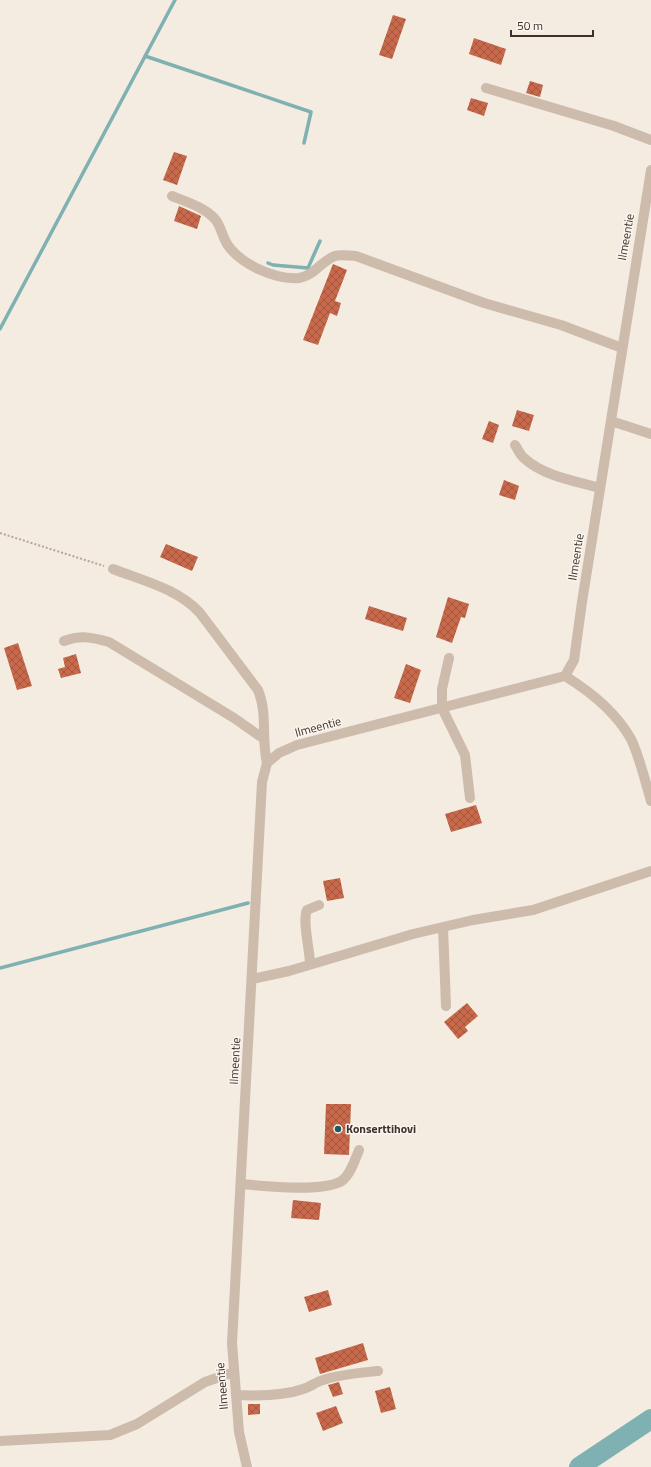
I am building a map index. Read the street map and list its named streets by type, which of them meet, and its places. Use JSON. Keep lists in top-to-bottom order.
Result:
{
  "streets": {
    "street": ["Ilmeentie"]
  },
  "places": ["Konserttihovi"],
  "scale_bar": "50 m"
}
